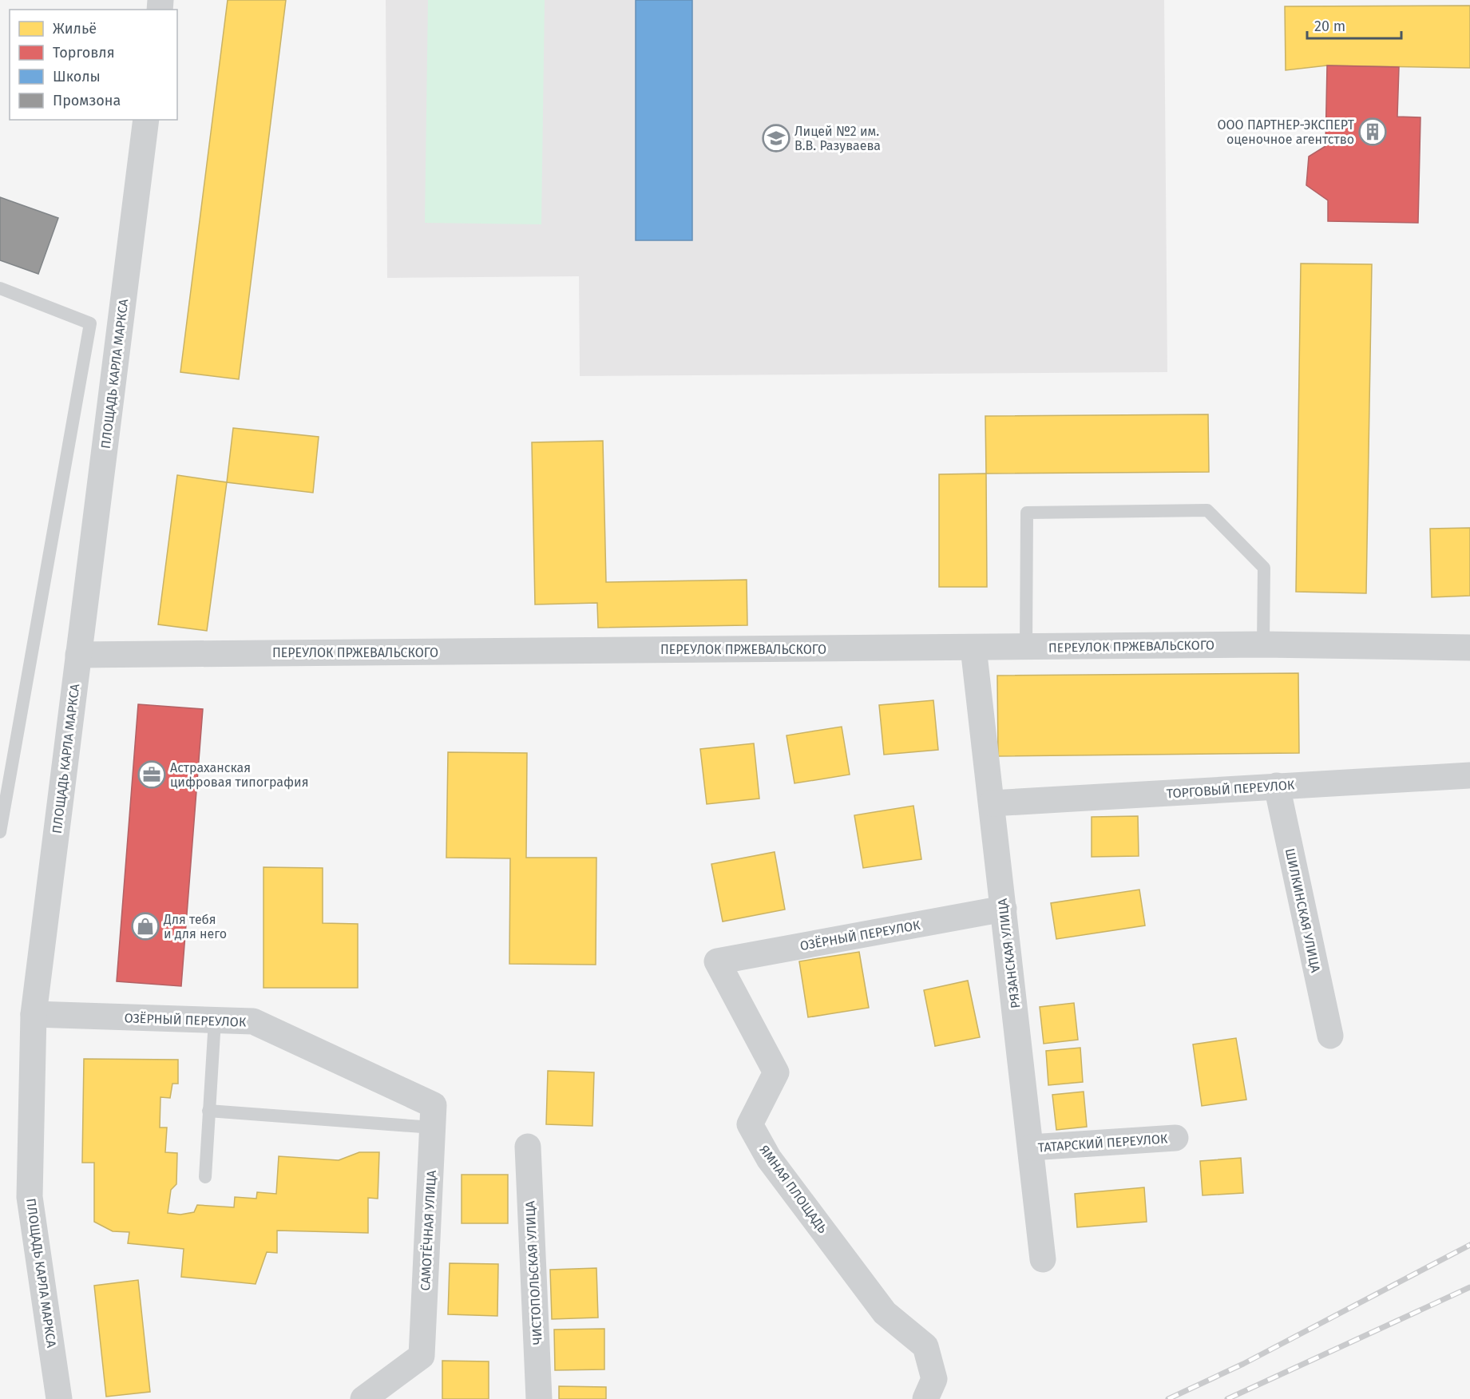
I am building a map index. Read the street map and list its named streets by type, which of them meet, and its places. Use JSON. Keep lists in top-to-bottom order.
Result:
{
  "streets": {
    "street": [
      "ПЛОЩАДЬ КАРЛА МАРКСА",
      "ПЕРЕУЛОК ПРЖЕВАЛЬСКОГО",
      "ТОРГОВЫЙ ПЕРЕУЛОК",
      "ШИЛКИНСКАЯ УЛИЦА",
      "ОЗЁРНЫЙ ПЕРЕУЛОК",
      "РЯЗАНСКАЯ УЛИЦА",
      "ТАТАРСКИЙ ПЕРЕУЛОК",
      "ЯМНАЯ ПЛОЩАДЬ",
      "САМОТЁЧНАЯ УЛИЦА",
      "ЧИСТОПОЛЬСКАЯ УЛИЦА"
    ]
  },
  "crossings": [
    ["ПЛОЩАДЬ КАРЛА МАРКСА", "ПЕРЕУЛОК ПРЖЕВАЛЬСКОГО"],
    ["ПЛОЩАДЬ КАРЛА МАРКСА", "ОЗЁРНЫЙ ПЕРЕУЛОК"],
    ["ПЕРЕУЛОК ПРЖЕВАЛЬСКОГО", "РЯЗАНСКАЯ УЛИЦА"],
    ["ТОРГОВЫЙ ПЕРЕУЛОК", "ШИЛКИНСКАЯ УЛИЦА"],
    ["ТОРГОВЫЙ ПЕРЕУЛОК", "РЯЗАНСКАЯ УЛИЦА"],
    ["ОЗЁРНЫЙ ПЕРЕУЛОК", "РЯЗАНСКАЯ УЛИЦА"],
    ["ОЗЁРНЫЙ ПЕРЕУЛОК", "ЯМНАЯ ПЛОЩАДЬ"],
    ["ОЗЁРНЫЙ ПЕРЕУЛОК", "САМОТЁЧНАЯ УЛИЦА"],
    ["РЯЗАНСКАЯ УЛИЦА", "ТАТАРСКИЙ ПЕРЕУЛОК"]
  ],
  "places": {
    "building": ["ООО ПАРТНЕР-ЭКСПЕРТ оценочное агентство"],
    "school or university": ["Лицей №2 им. В.В. Разуваева"],
    "office": ["Астраханская цифровая типография"],
    "shop": ["Для тебя и для него"]
  },
  "legend": [
    "Жильё",
    "Торговля",
    "Школы",
    "Промзона"
  ],
  "scale_bar": "20 m"
}
